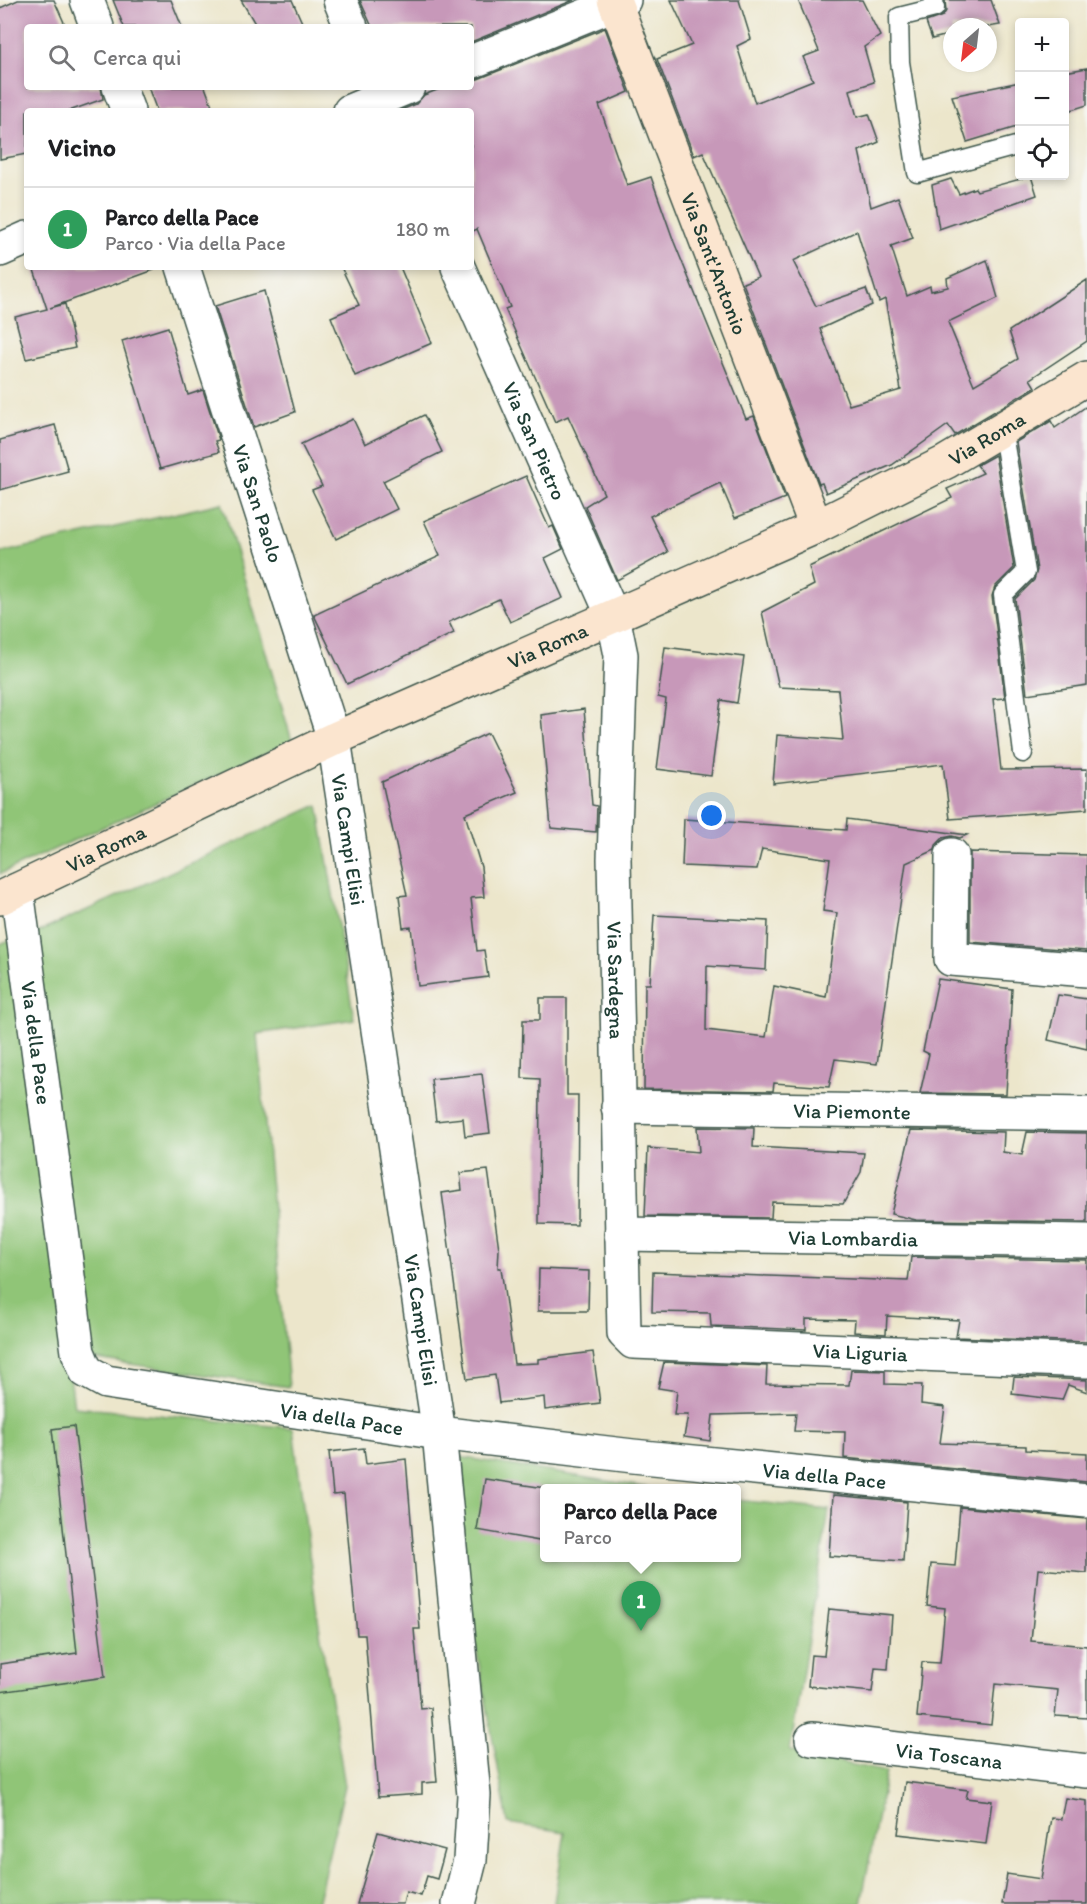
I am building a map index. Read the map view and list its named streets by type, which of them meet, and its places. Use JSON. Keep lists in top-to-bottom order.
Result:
{
  "streets": {
    "main road": ["Via Sant'Antonio", "Via Roma"],
    "street": [
      "Via San Pietro",
      "Via San Paolo",
      "Via Campi Elisi",
      "Via Sardegna",
      "Via della Pace",
      "Via Piemonte",
      "Via Lombardia",
      "Via Liguria",
      "Via Toscana"
    ]
  },
  "crossings": [
    ["Via Sant'Antonio", "Via Roma"],
    ["Via Roma", "Via San Pietro"],
    ["Via Roma", "Via San Paolo"],
    ["Via Roma", "Via Campi Elisi"],
    ["Via Roma", "Via Sardegna"],
    ["Via Roma", "Via della Pace"],
    ["Via San Pietro", "Via Sardegna"],
    ["Via San Paolo", "Via Campi Elisi"],
    ["Via Campi Elisi", "Via della Pace"],
    ["Via Sardegna", "Via Piemonte"],
    ["Via Sardegna", "Via Lombardia"],
    ["Via Sardegna", "Via Liguria"]
  ],
  "north": "bottom left",
  "page": {
    "map_buttons": ["+", "−"],
    "search": "Cerca qui",
    "heading": "Vicino",
    "list": [
      {
        "mark": "1",
        "name": "Parco della Pace",
        "note": "Parco · Via della Pace",
        "value": "180 m"
      }
    ],
    "popup": ["Parco della Pace", "Parco"],
    "pins": "1"
  }
}
